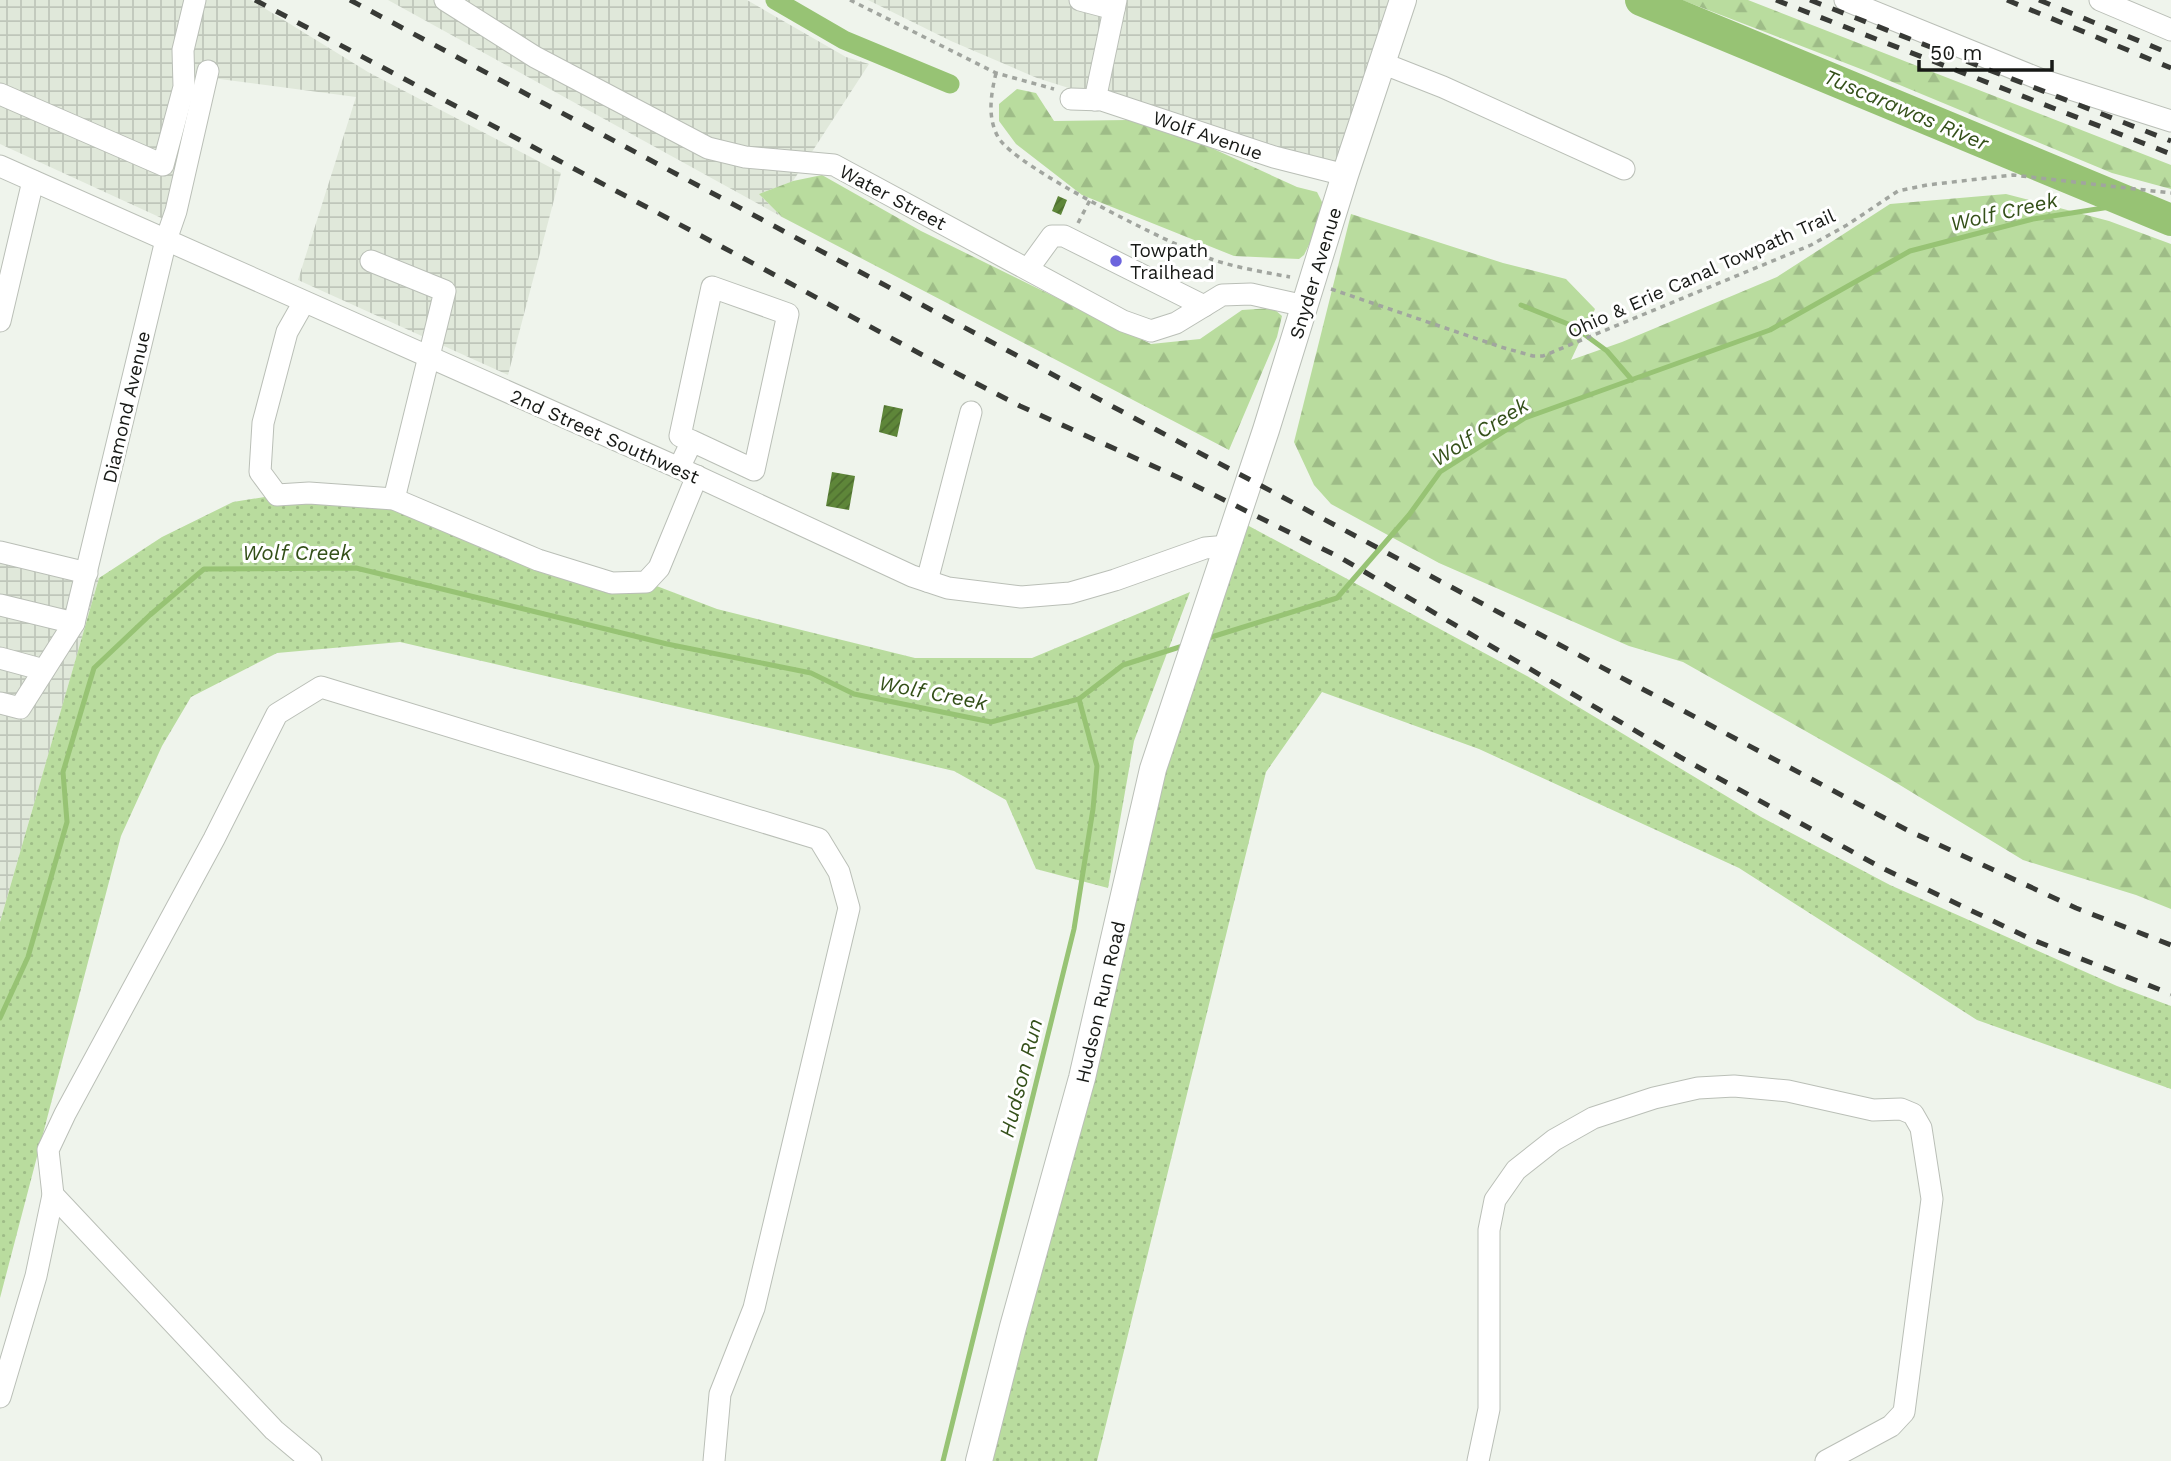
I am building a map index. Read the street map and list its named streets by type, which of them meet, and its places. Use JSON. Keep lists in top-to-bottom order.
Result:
{
  "streets": {
    "main road": ["Snyder Avenue", "Hudson Run Road"],
    "street": [
      "Wolf Avenue",
      "Water Street",
      "Diamond Avenue",
      "2nd Street Southwest"
    ],
    "path": ["Ohio & Erie Canal Towpath Trail"]
  },
  "crossings": [
    ["Wolf Avenue", "Snyder Avenue"],
    ["Water Street", "Snyder Avenue"],
    ["Snyder Avenue", "2nd Street Southwest"],
    ["Snyder Avenue", "Hudson Run Road"],
    ["Diamond Avenue", "2nd Street Southwest"],
    ["2nd Street Southwest", "Hudson Run Road"]
  ],
  "water": ["Tuscarawas River", "Wolf Creek", "Hudson Run"],
  "places": ["Towpath Trailhead"],
  "scale_bar": "50 m"
}
